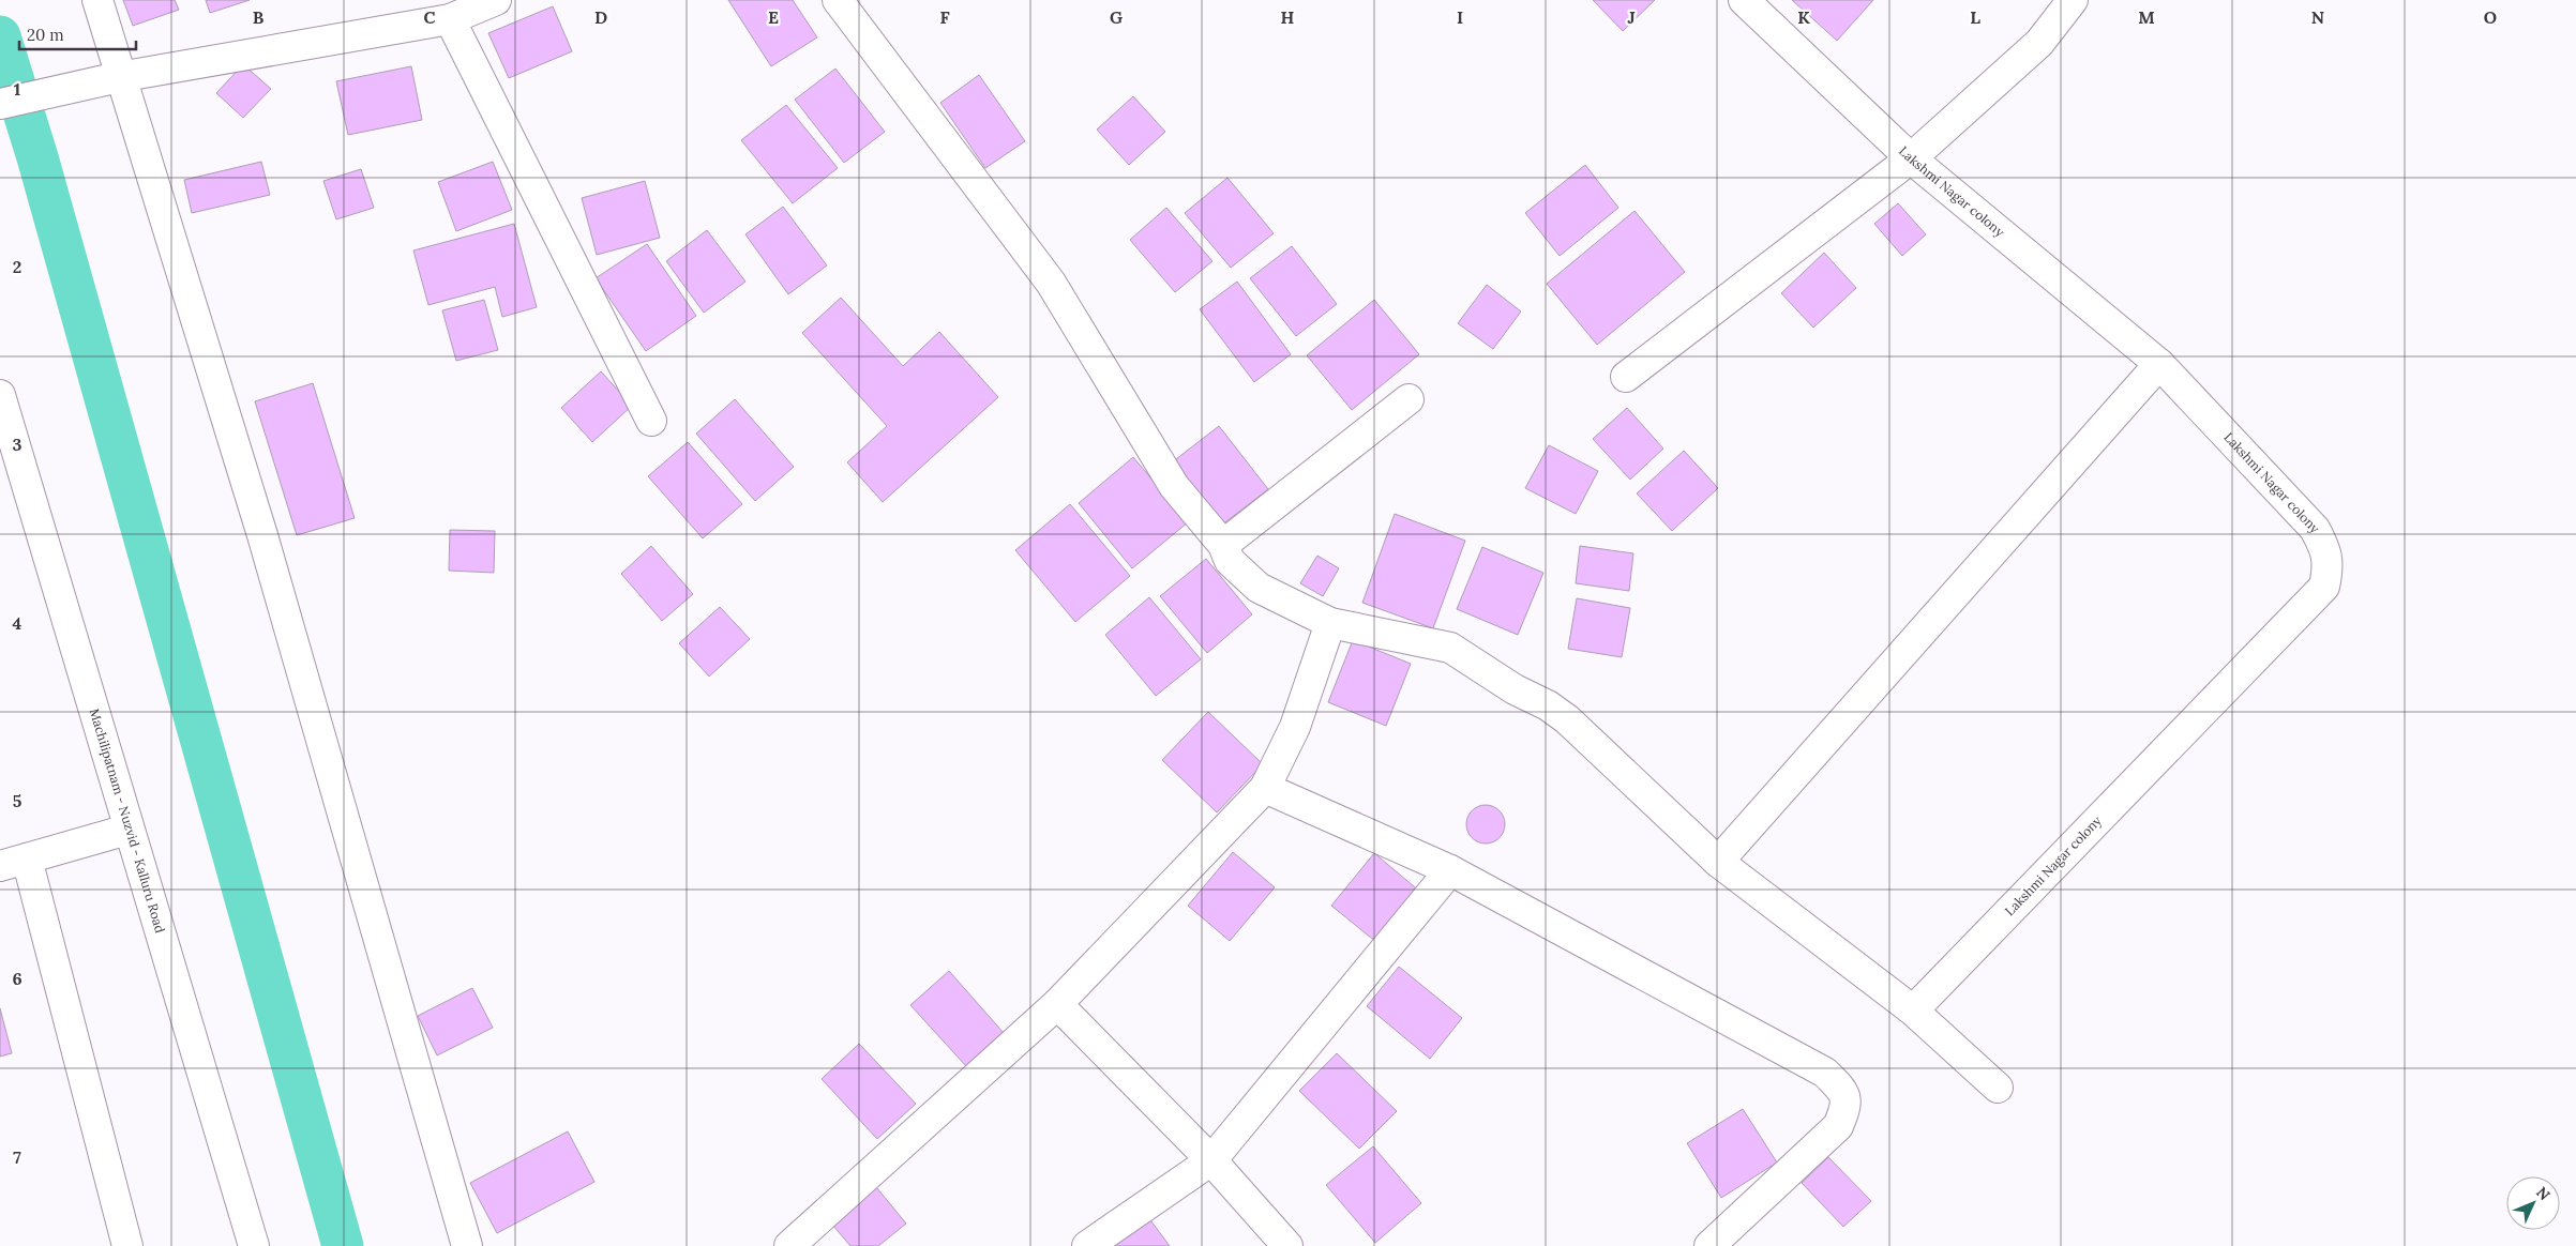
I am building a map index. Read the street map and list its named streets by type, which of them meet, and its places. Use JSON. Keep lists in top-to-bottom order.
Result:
{
  "streets": {
    "main road": ["Lakshmi Nagar colony", "Machilipatnam - Nuzvid - Kalluru Road"]
  },
  "scale_bar": "20 m",
  "north": "top right",
  "grid": {
    "columns": [
      "B",
      "C",
      "D",
      "E",
      "F",
      "G",
      "H",
      "I",
      "J",
      "K",
      "L",
      "M",
      "N",
      "O"
    ],
    "rows": [
      "1",
      "2",
      "3",
      "4",
      "5",
      "6",
      "7"
    ]
  }
}
